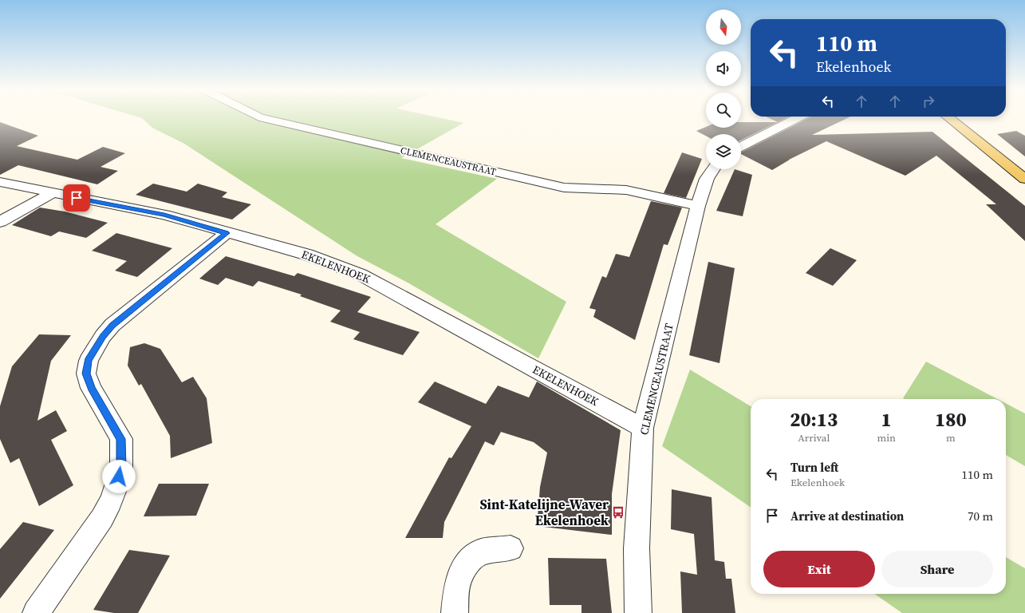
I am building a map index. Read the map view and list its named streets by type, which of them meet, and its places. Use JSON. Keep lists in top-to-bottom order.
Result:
{
  "streets": {
    "street": ["CLEMENCEAUSTRAAT", "EKELENHOEK"]
  },
  "crossings": [
    ["CLEMENCEAUSTRAAT", "EKELENHOEK"]
  ],
  "places": {
    "bus stop": ["Sint-Katelijne-Waver Ekelenhoek"]
  },
  "north": "bottom",
  "page": {
    "turn": ["110 m", "Ekelenhoek"],
    "eta": [
      "20:13",
      "Arrival",
      "1",
      "min",
      "180",
      "m"
    ],
    "list": [
      {
        "name": "Turn left",
        "note": "Ekelenhoek",
        "value": "110 m"
      },
      {
        "name": "Arrive at destination",
        "value": "70 m"
      }
    ],
    "buttons": ["Exit", "Share"]
  }
}
